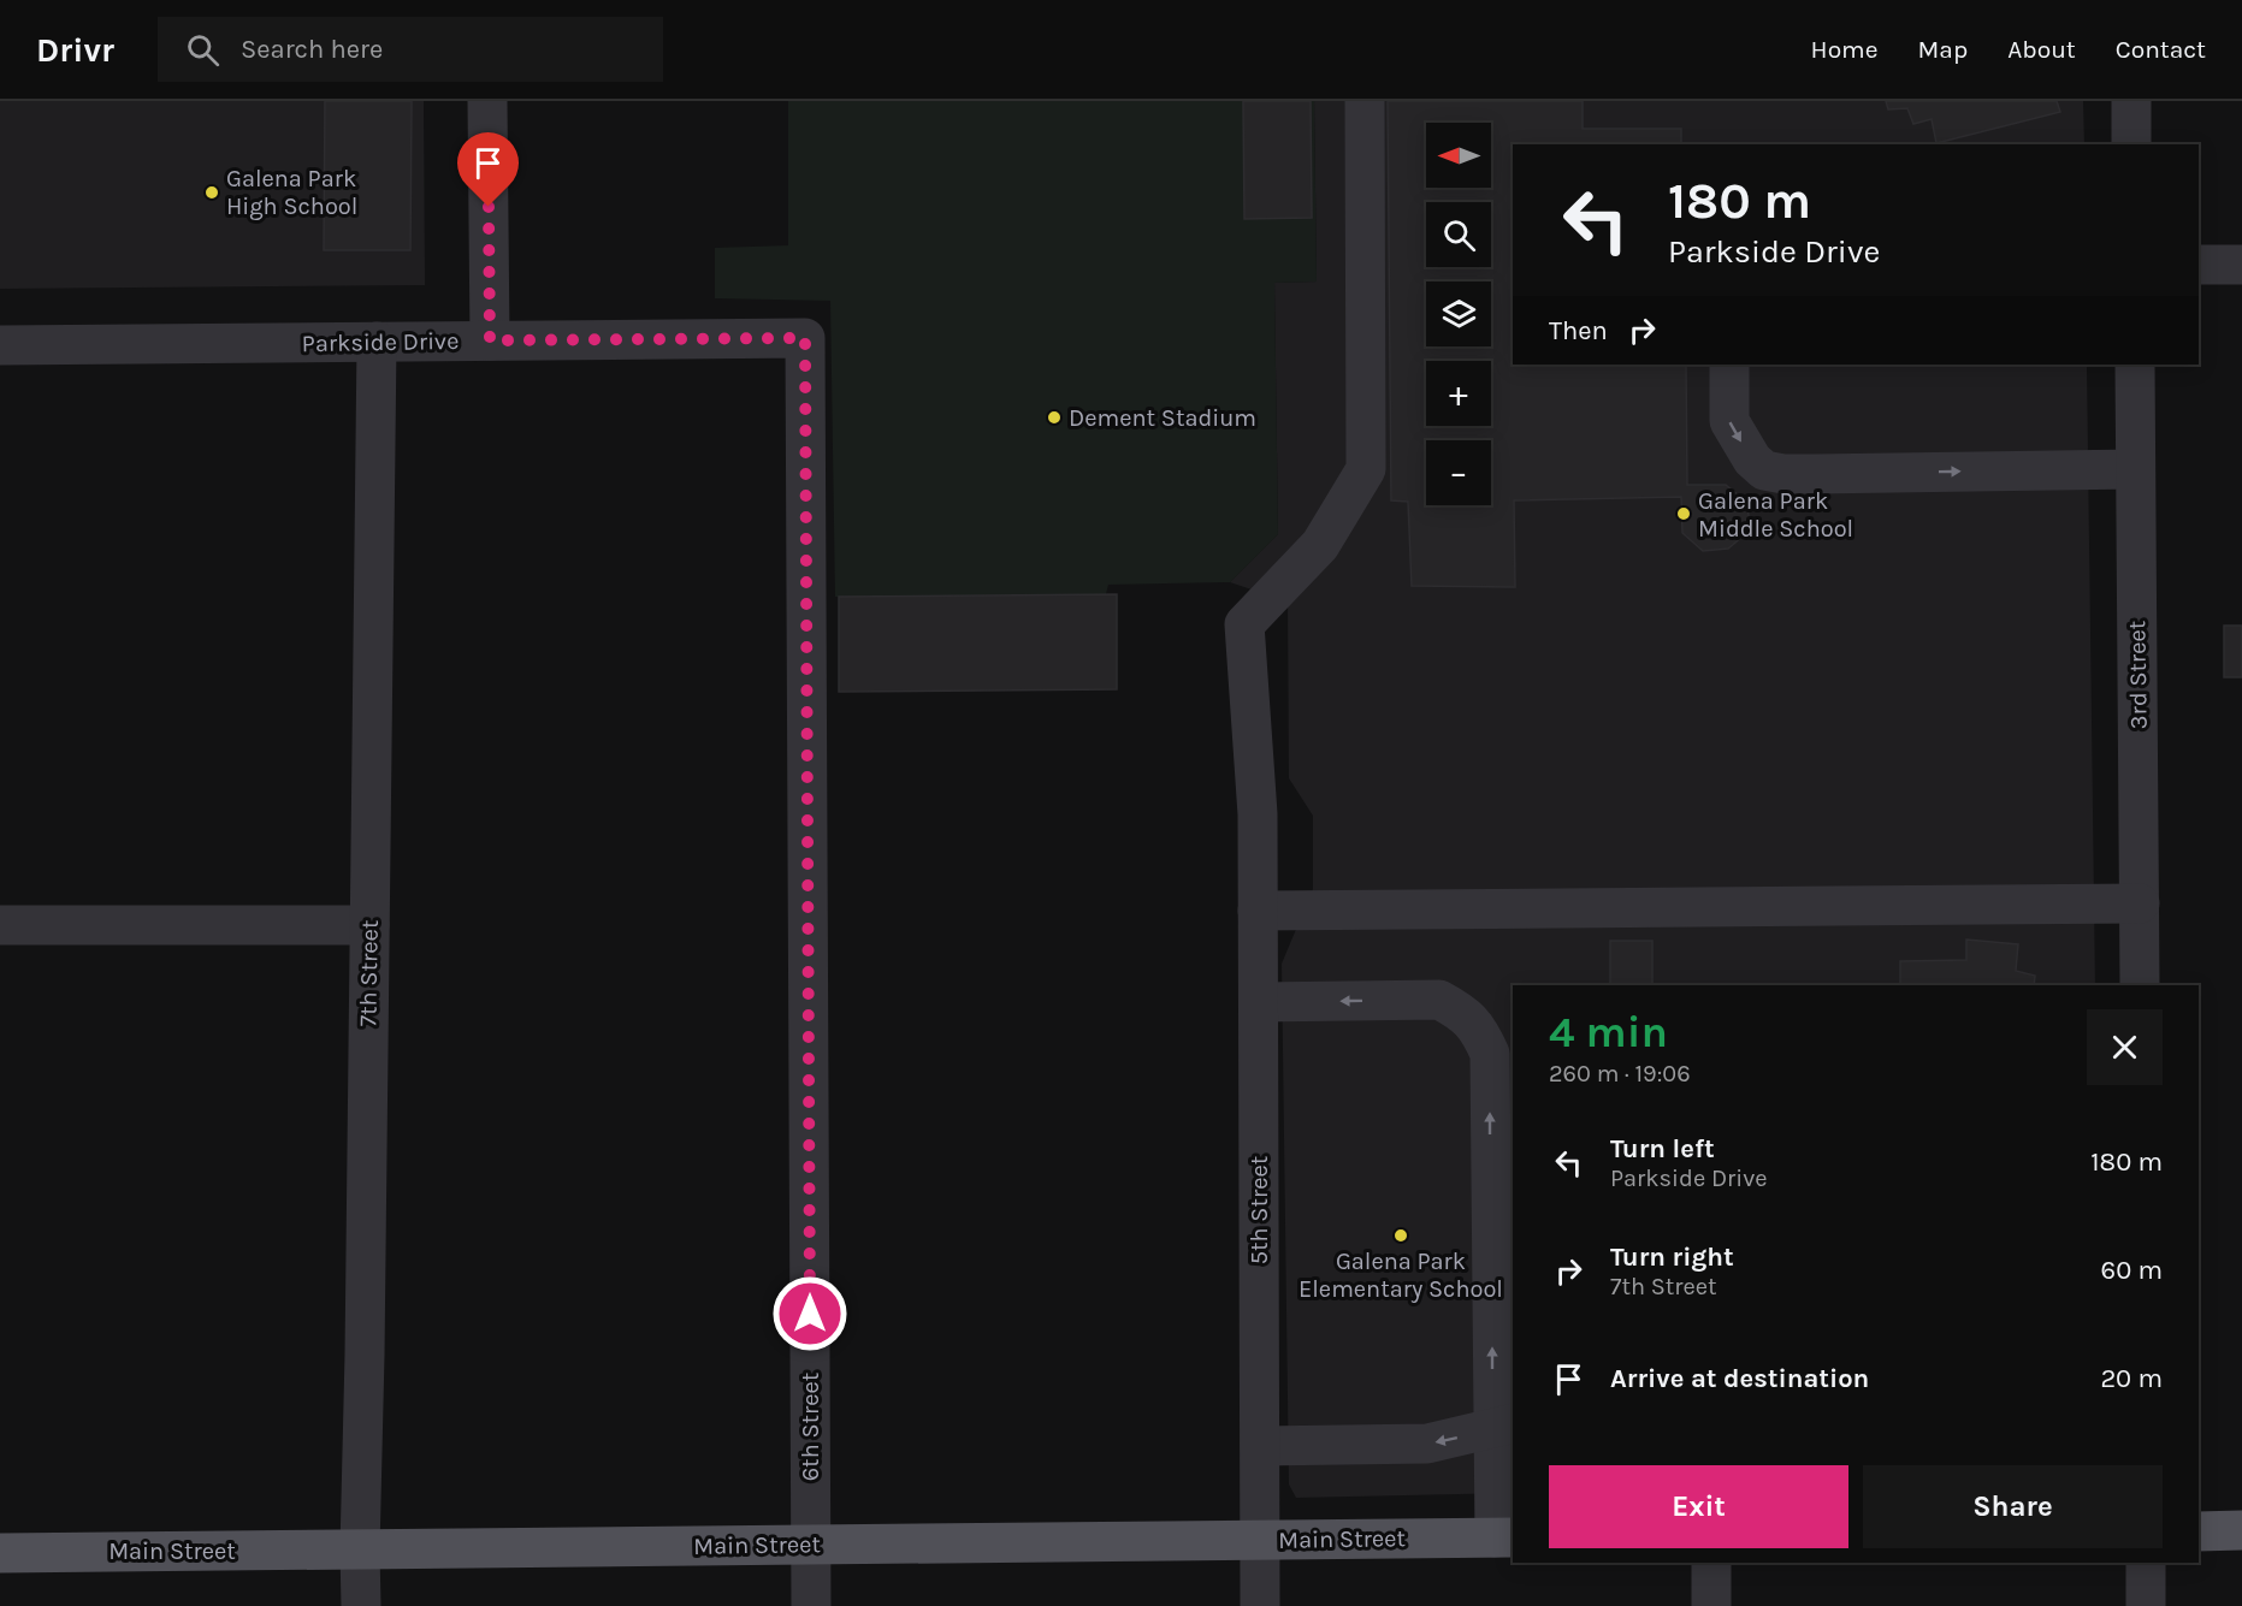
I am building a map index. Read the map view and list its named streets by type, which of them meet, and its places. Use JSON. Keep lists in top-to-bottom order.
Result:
{
  "streets": {
    "main road": ["Main Street"],
    "street": [
      "Parkside Drive",
      "3rd Street",
      "7th Street",
      "5th Street",
      "6th Street"
    ]
  },
  "crossings": [
    ["Parkside Drive", "7th Street"],
    ["Parkside Drive", "6th Street"],
    ["7th Street", "Main Street"],
    ["5th Street", "Main Street"],
    ["6th Street", "Main Street"]
  ],
  "places": [
    "Galena Park High School",
    "Dement Stadium",
    "Galena Park Middle School",
    "Galena Park Elementary School"
  ],
  "north": "left",
  "page": {
    "header": "Drivr",
    "search": "Search here",
    "nav": [
      "Home",
      "Map",
      "About",
      "Contact"
    ],
    "map_buttons": ["+", "−"],
    "turn": ["180 m", "Parkside Drive"],
    "then": "Then",
    "heading": ["4 min", "260 m · 19:06"],
    "list": [
      {
        "name": "Turn left",
        "note": "Parkside Drive",
        "value": "180 m"
      },
      {
        "name": "Turn right",
        "note": "7th Street",
        "value": "60 m"
      },
      {
        "name": "Arrive at destination",
        "value": "20 m"
      }
    ],
    "buttons": ["Exit", "Share"]
  }
}
